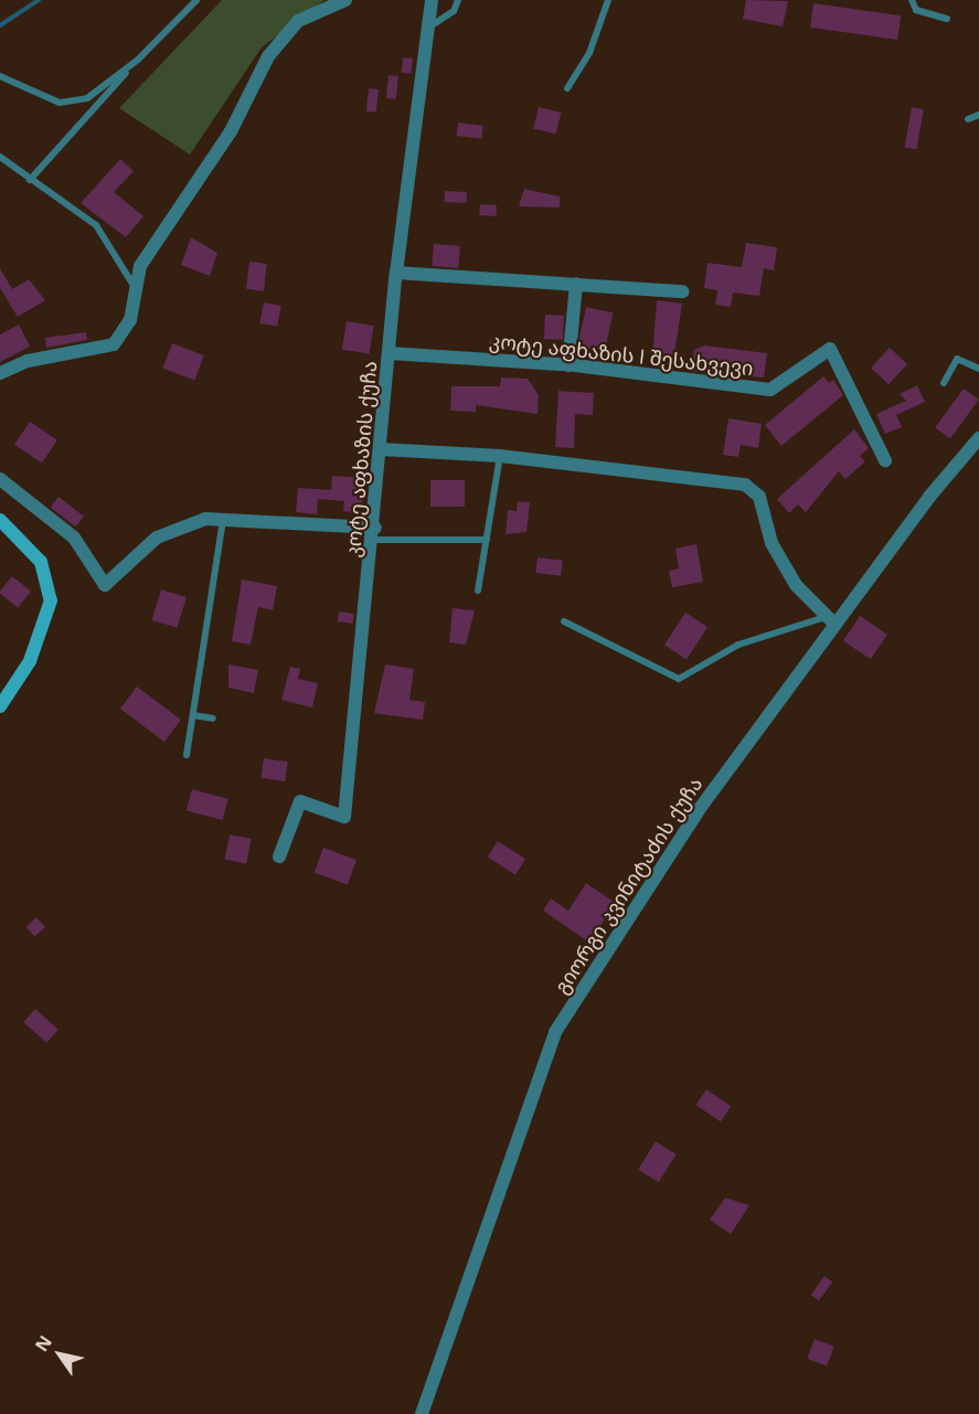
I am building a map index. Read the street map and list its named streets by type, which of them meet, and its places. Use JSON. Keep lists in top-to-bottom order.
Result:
{
  "streets": {
    "street": ["კოტე აფხაზის I შესახვევი", "კოტე აფხაზის ქუჩა", "გიორგი კვინიტაძის ქუჩა"]
  },
  "crossings": [
    ["კოტე აფხაზის I შესახვევი", "კოტე აფხაზის ქუჩა"]
  ],
  "north": "top left"
}
